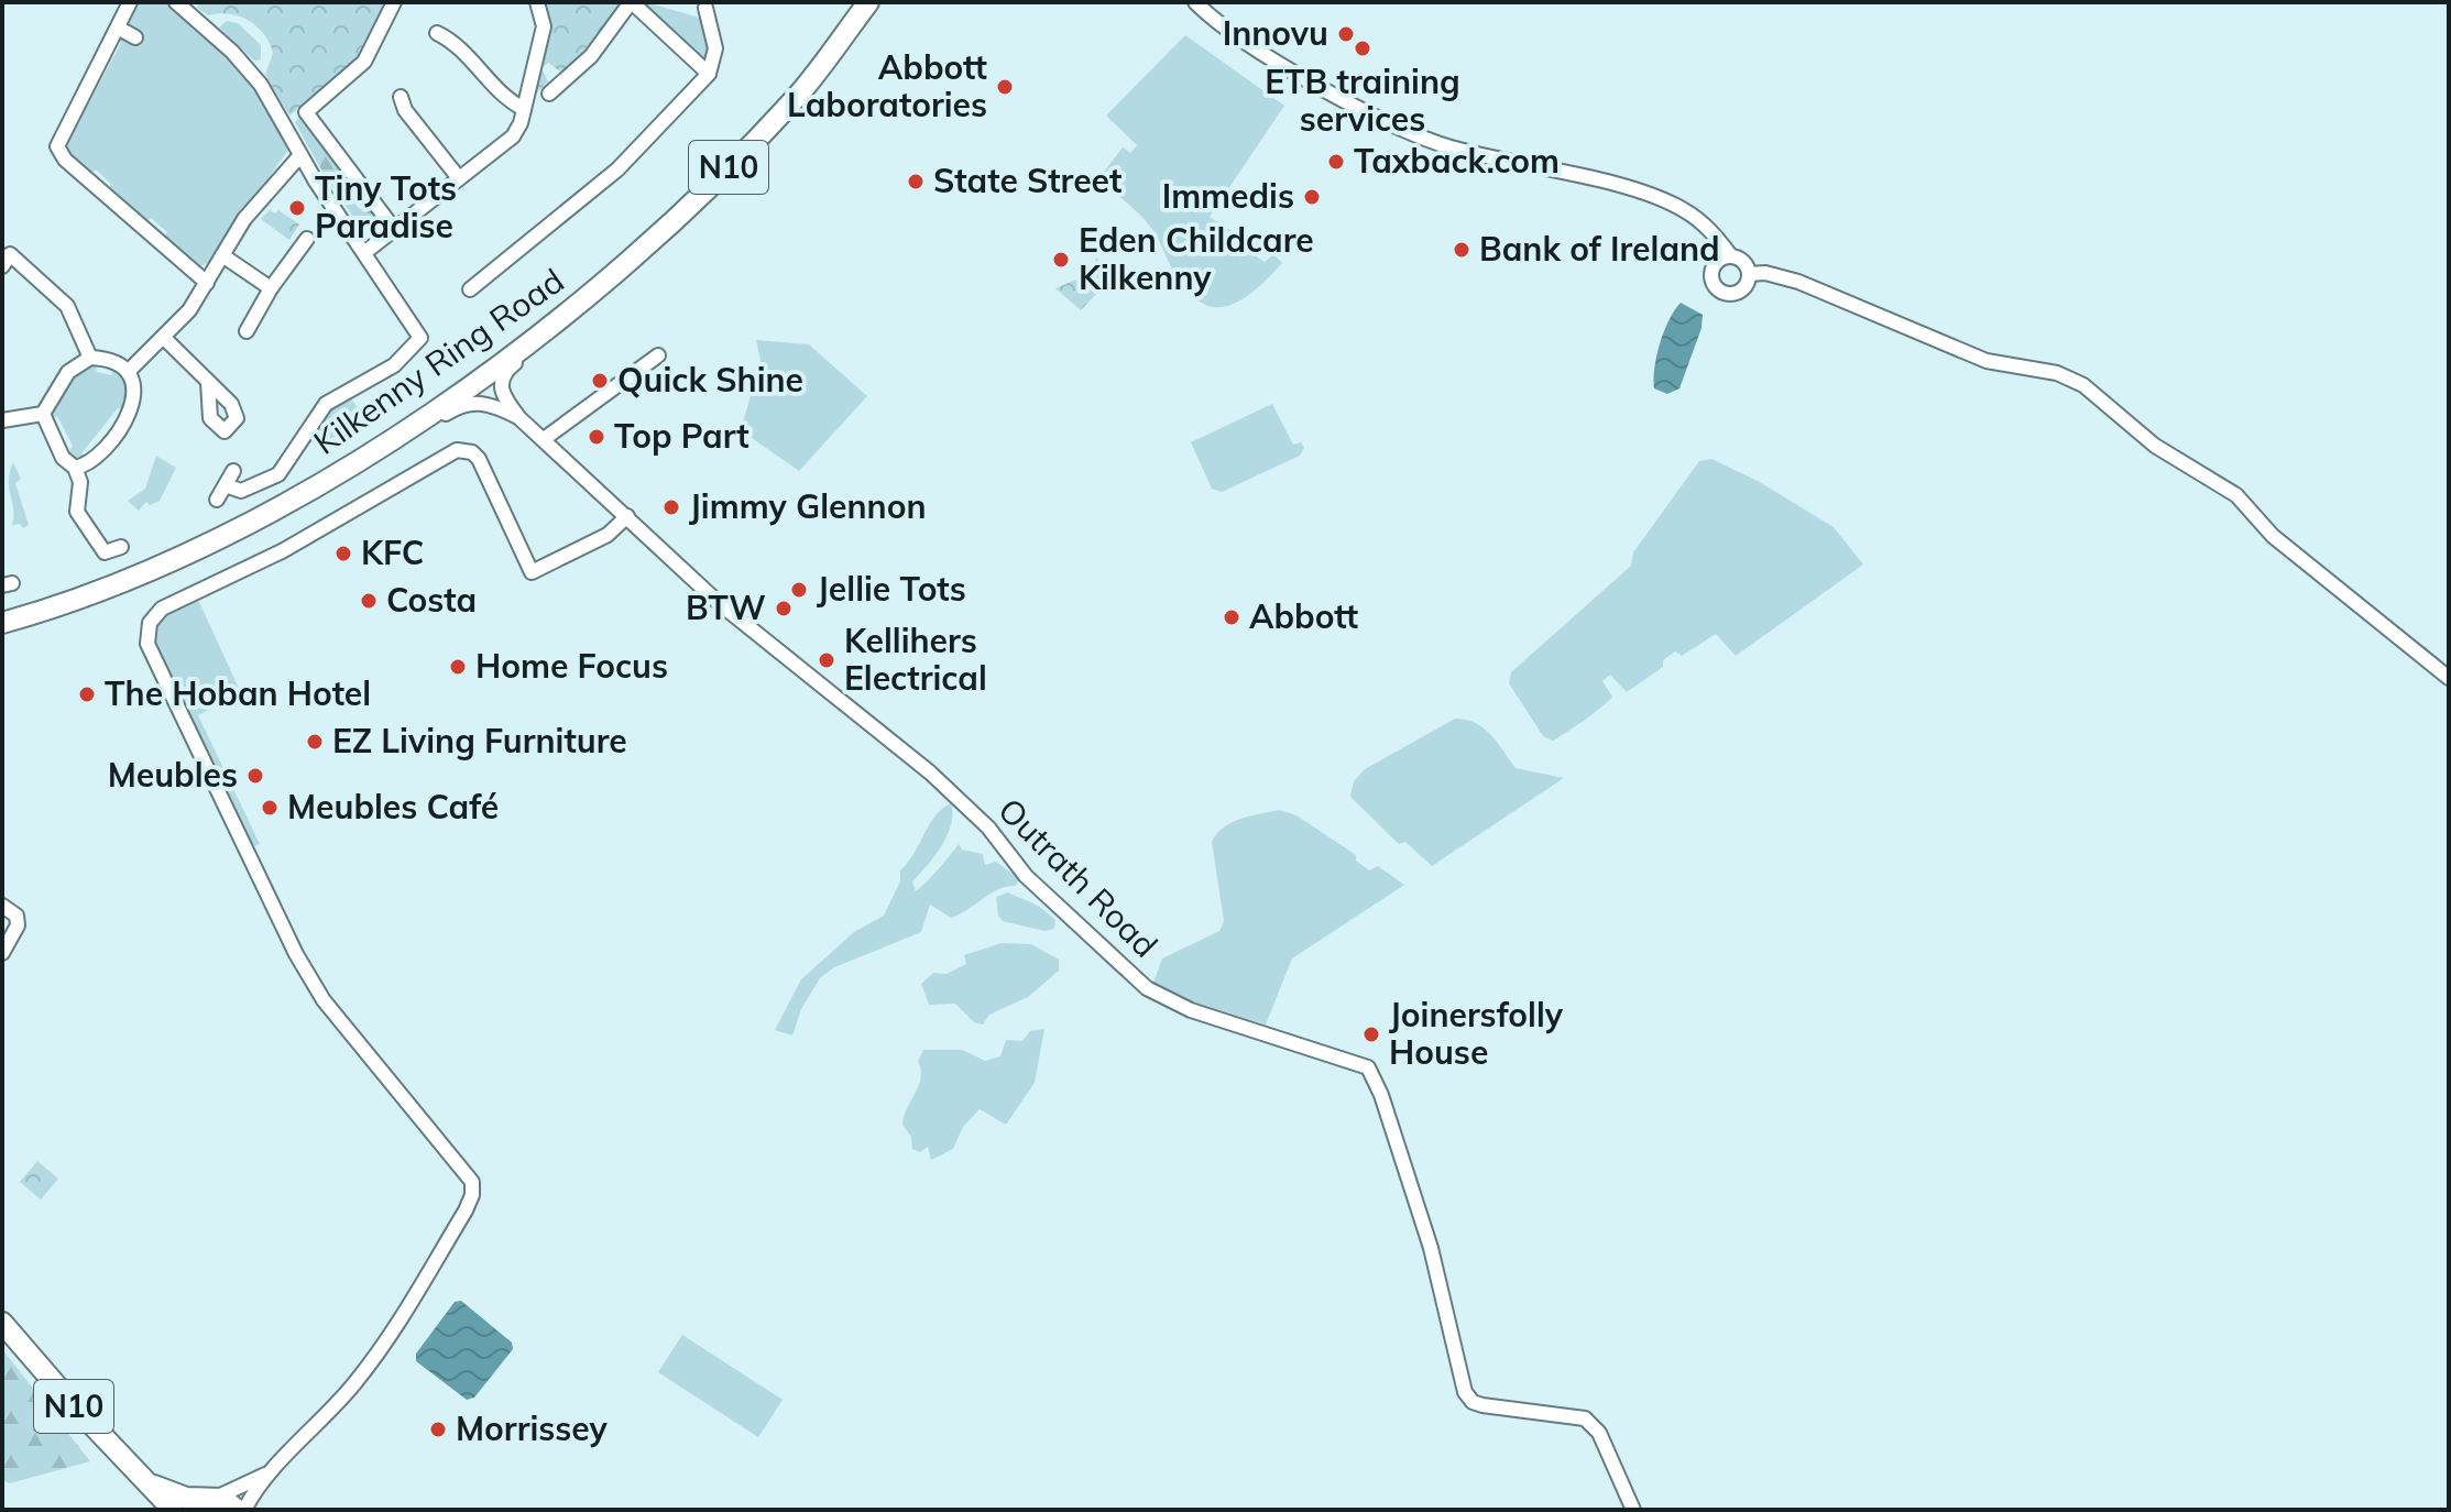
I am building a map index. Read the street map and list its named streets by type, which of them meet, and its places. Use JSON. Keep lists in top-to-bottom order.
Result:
{
  "streets": {
    "highway": ["N10", "Kilkenny Ring Road"],
    "street": ["Outrath Road"]
  },
  "crossings": [
    ["Kilkenny Ring Road", "Outrath Road"]
  ],
  "places": [
    "Innovu",
    "ETB training services",
    "Abbott Laboratories",
    "Taxback.com",
    "State Street",
    "Immedis",
    "Tiny Tots Paradise",
    "Bank of Ireland",
    "Eden Childcare Kilkenny",
    "Quick Shine",
    "Top Part",
    "Jimmy Glennon",
    "KFC",
    "Jellie Tots",
    "Costa",
    "BTW",
    "Abbott",
    "Kellihers Electrical",
    "Home Focus",
    "The Hoban Hotel",
    "EZ Living Furniture",
    "Meubles",
    "Meubles Café",
    "Joinersfolly House",
    "Morrissey"
  ]
}
